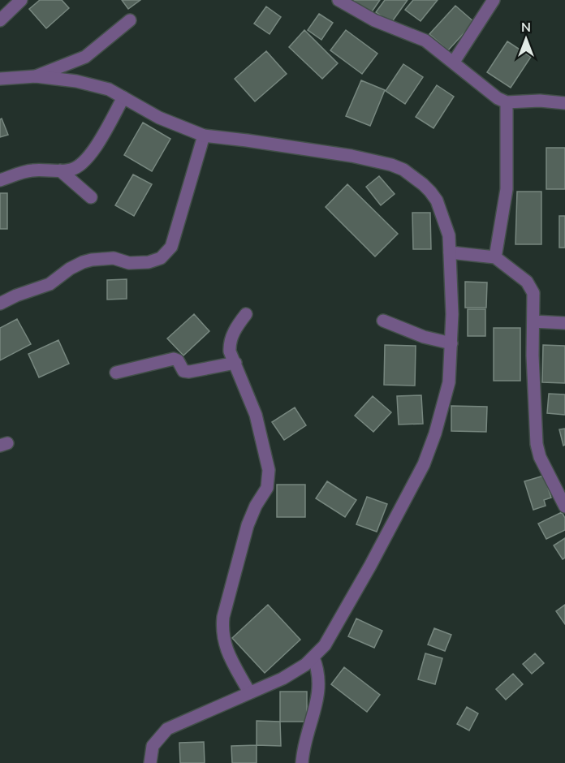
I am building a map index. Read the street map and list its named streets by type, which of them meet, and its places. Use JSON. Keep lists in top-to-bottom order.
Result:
{
  "north": "top"
}
